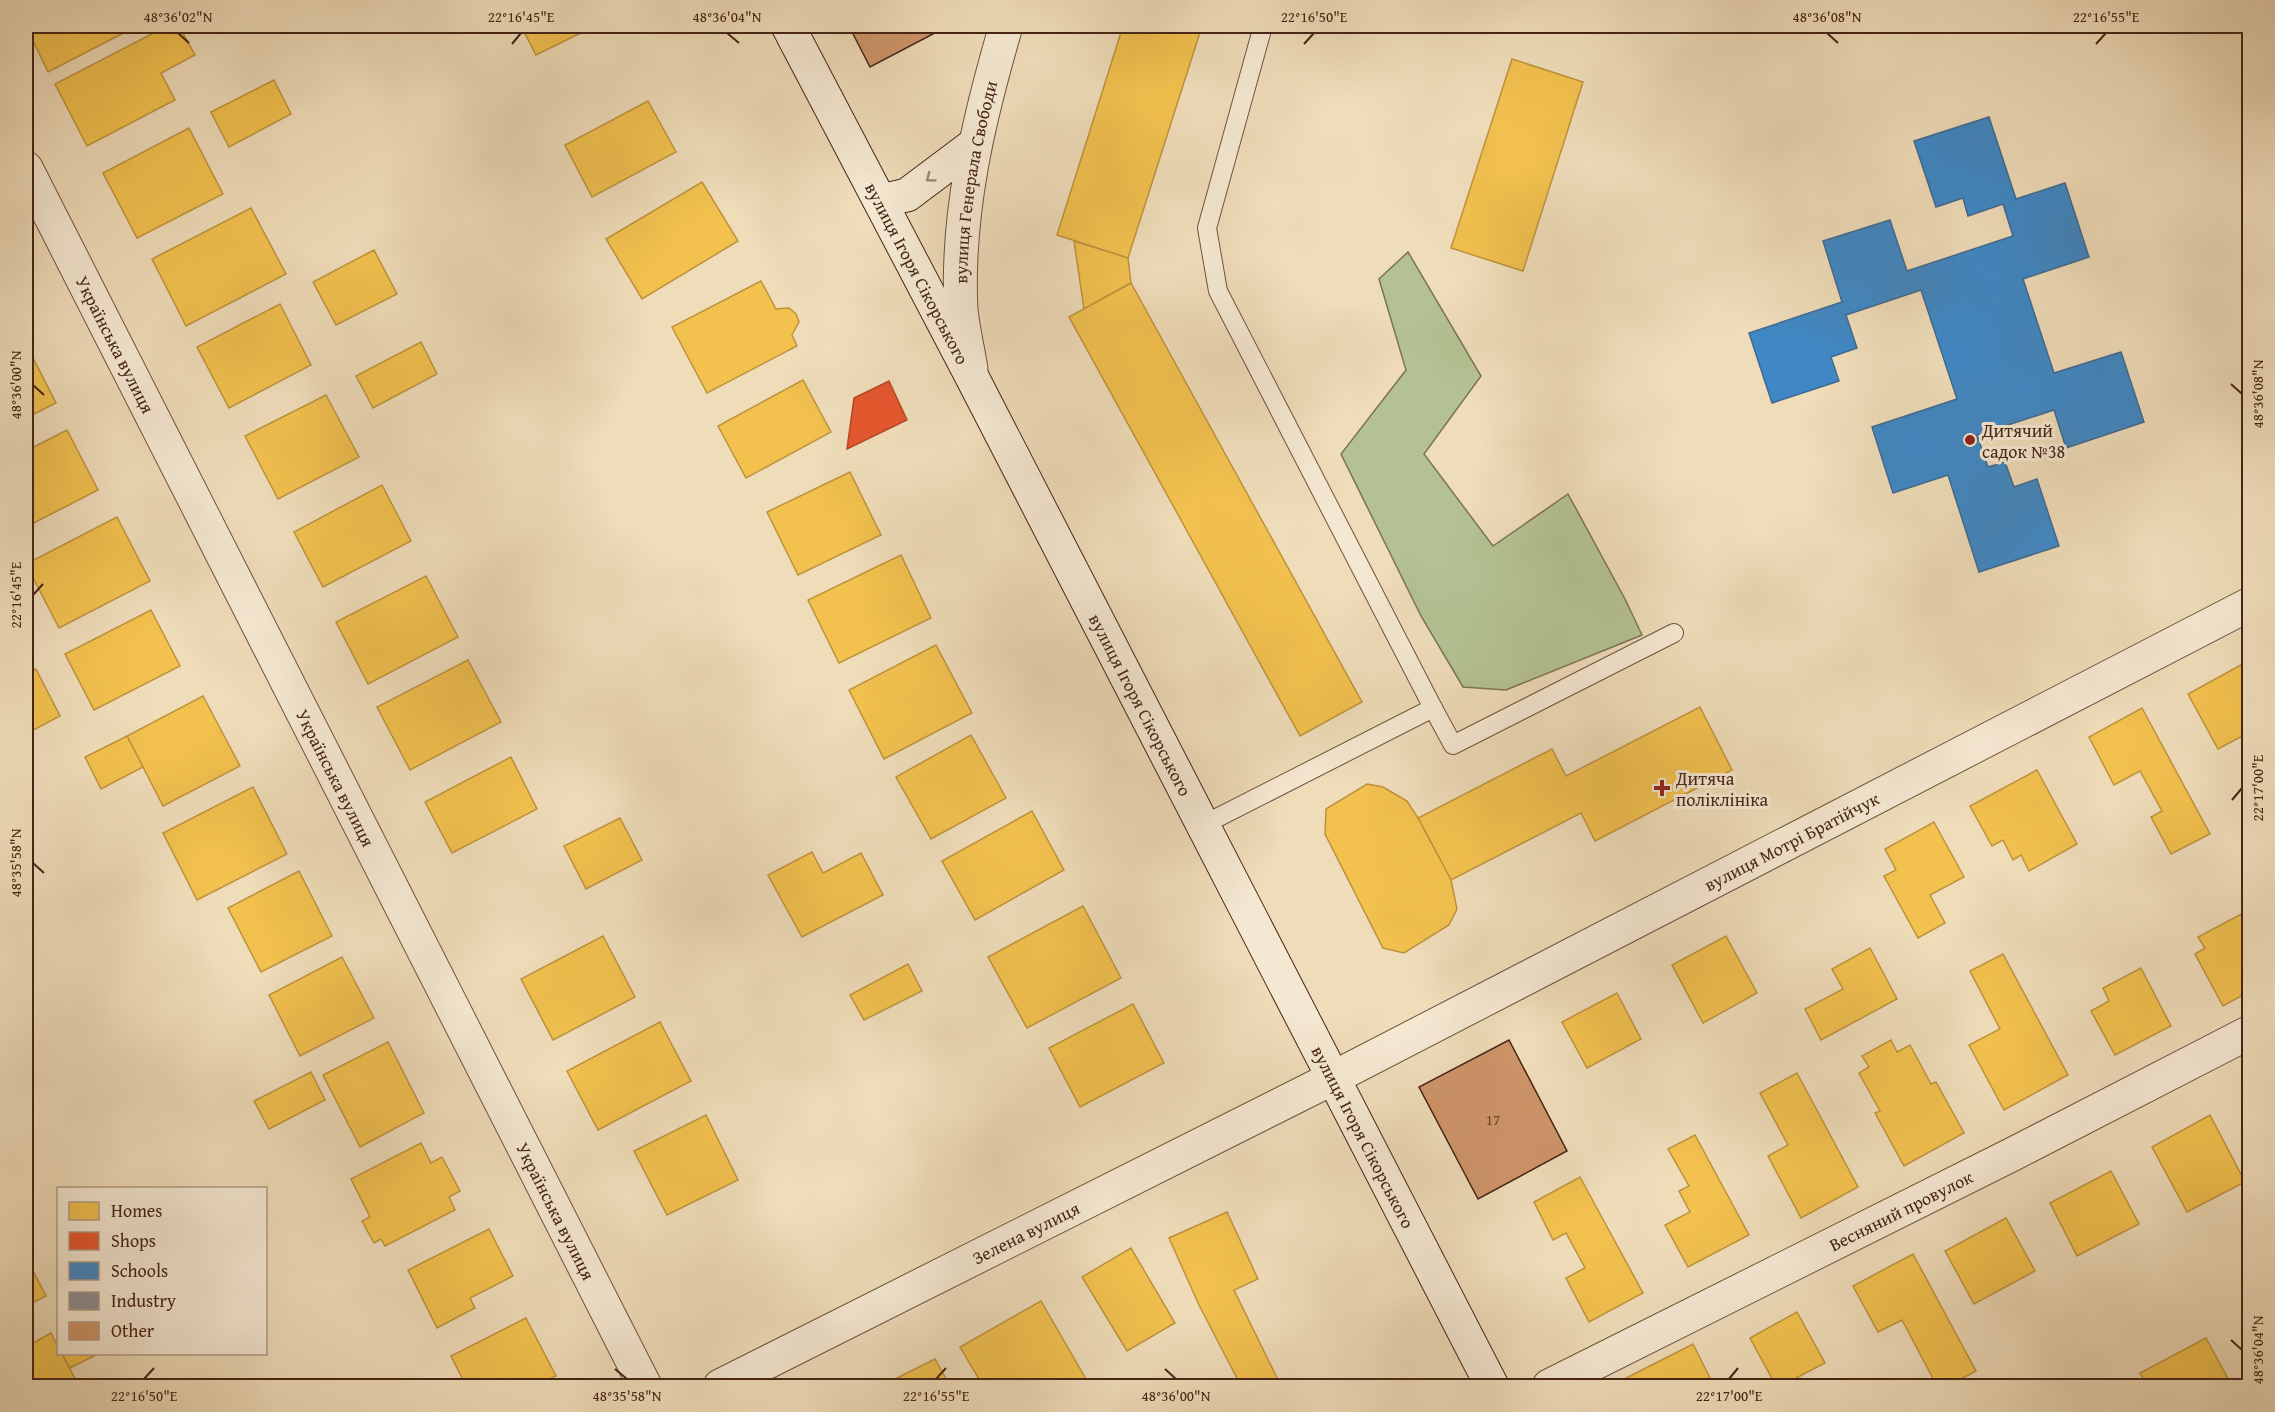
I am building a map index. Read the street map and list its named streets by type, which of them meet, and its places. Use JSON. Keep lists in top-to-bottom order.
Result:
{
  "streets": {
    "street": [
      "вулиця Генерала Свободи",
      "вулиця Ігоря Сікорського",
      "Українська вулиця",
      "вулиця Мотрі Братійчук",
      "Весняний провулок",
      "Зелена вулиця"
    ]
  },
  "crossings": [
    ["вулиця Генерала Свободи", "вулиця Ігоря Сікорського"],
    ["вулиця Ігоря Сікорського", "вулиця Мотрі Братійчук"],
    ["вулиця Ігоря Сікорського", "Зелена вулиця"],
    ["вулиця Мотрі Братійчук", "Зелена вулиця"]
  ],
  "places": {
    "other": ["Дитячий садок №38"],
    "health": ["Дитяча поліклініка"]
  },
  "house_numbers": ["17"],
  "legend": [
    "Homes",
    "Shops",
    "Schools",
    "Industry",
    "Other"
  ],
  "coordinates": [
    "48°36'02\"N",
    "22°16'45\"E",
    "48°36'04\"N",
    "22°16'50\"E",
    "48°36'08\"N",
    "22°16'55\"E",
    "48°36'00\"N",
    "22°17'00\"E",
    "48°35'58\"N"
  ]
}
